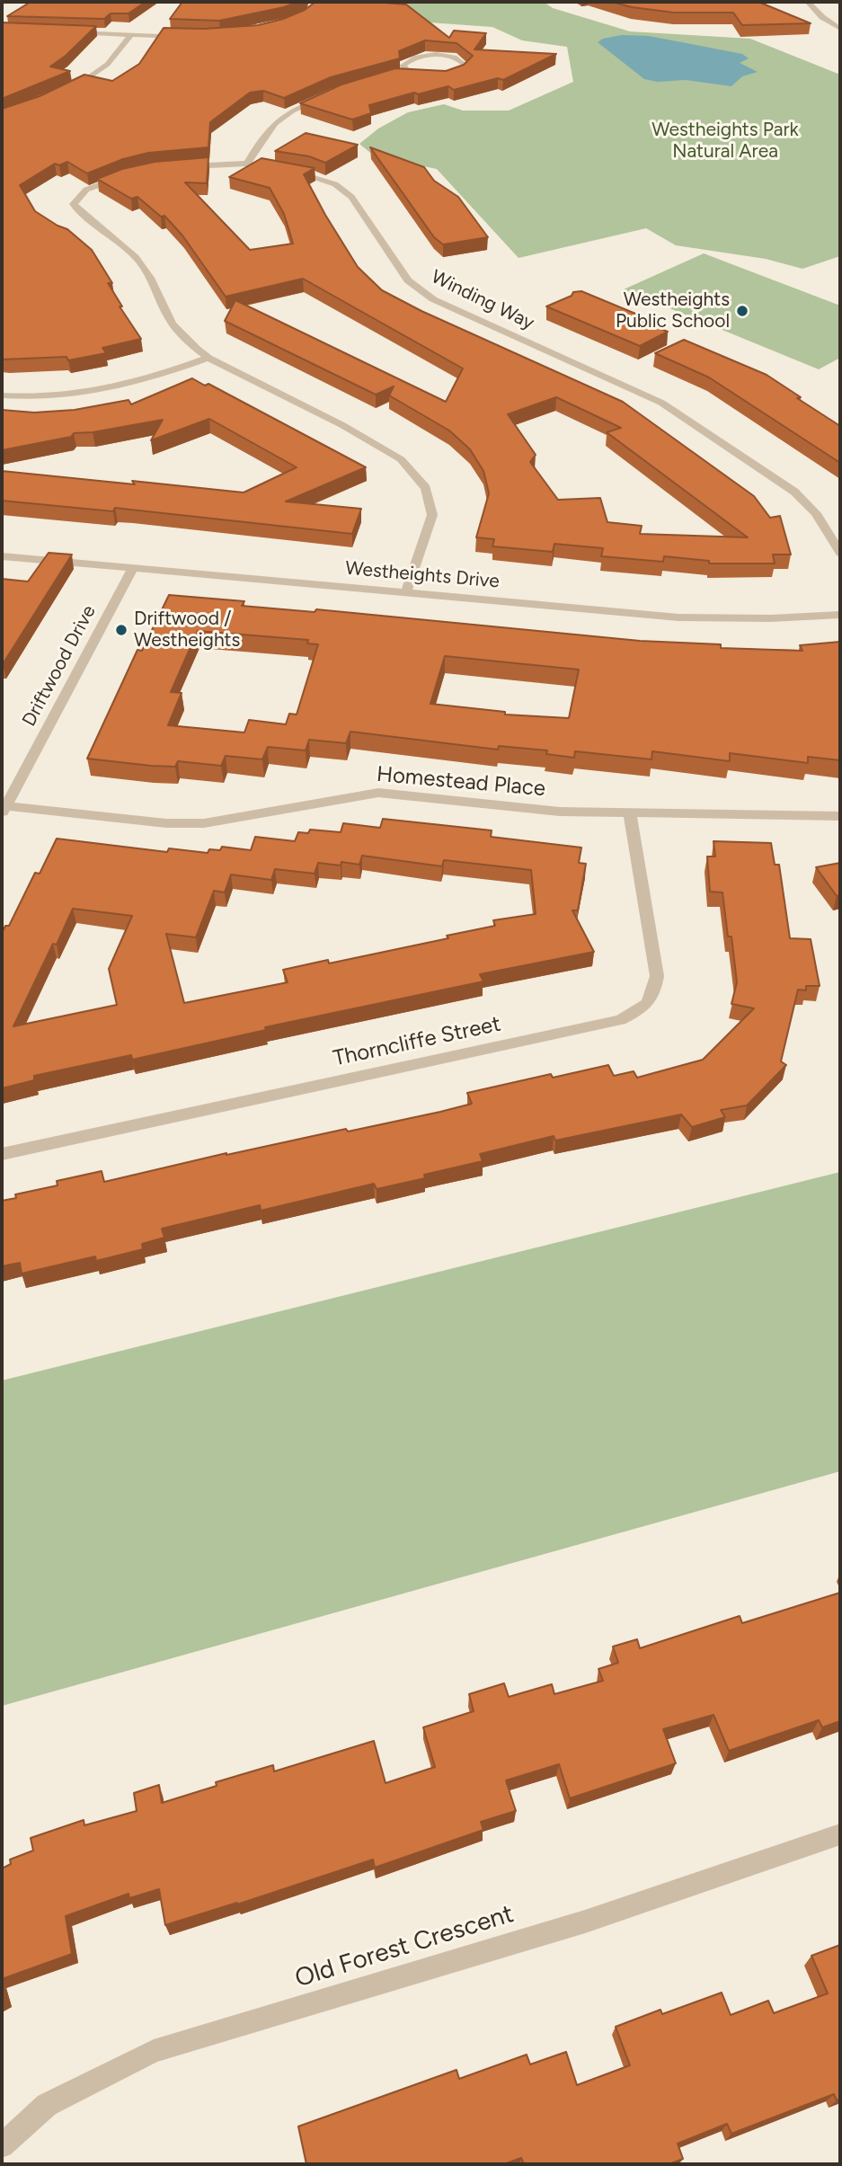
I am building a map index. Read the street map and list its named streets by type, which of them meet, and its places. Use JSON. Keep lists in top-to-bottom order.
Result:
{
  "streets": {
    "street": [
      "Winding Way",
      "Westheights Drive",
      "Driftwood Drive",
      "Homestead Place",
      "Thorncliffe Street",
      "Old Forest Crescent"
    ]
  },
  "crossings": [
    ["Westheights Drive", "Driftwood Drive"],
    ["Driftwood Drive", "Homestead Place"],
    ["Homestead Place", "Thorncliffe Street"]
  ],
  "parks": ["Westheights Park Natural Area"],
  "places": ["Westheights Public School", "Driftwood / Westheights"]
}
